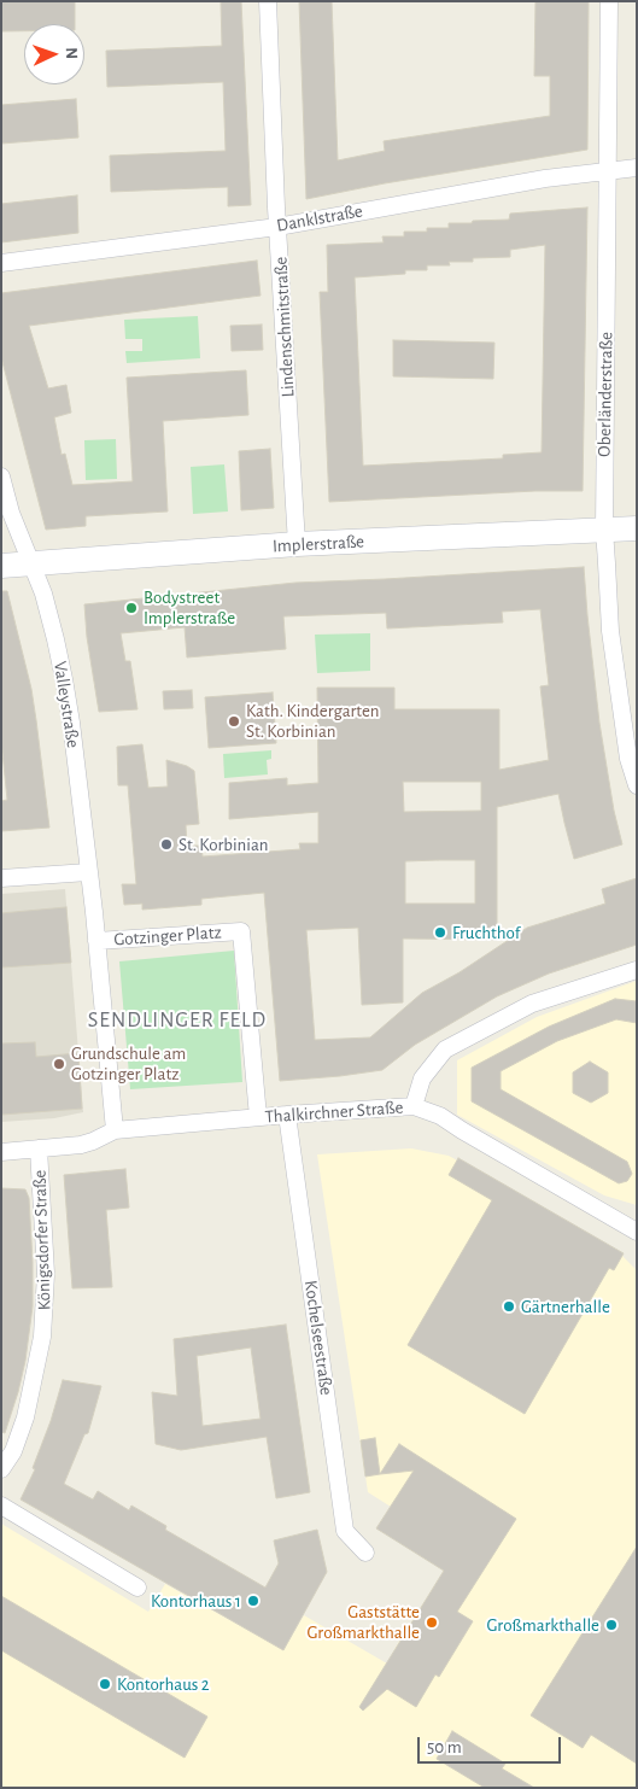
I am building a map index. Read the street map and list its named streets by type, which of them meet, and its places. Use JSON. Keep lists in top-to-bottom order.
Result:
{
  "streets": {
    "main road": ["Implerstraße"],
    "street": [
      "Danklstraße",
      "Lindenschmitstraße",
      "Oberländerstraße",
      "Valleystraße",
      "Gotzinger Platz",
      "Thalkirchner Straße",
      "Königsdorfer Straße",
      "Kochelseestraße"
    ]
  },
  "crossings": [
    ["Danklstraße", "Lindenschmitstraße"],
    ["Danklstraße", "Oberländerstraße"],
    ["Lindenschmitstraße", "Implerstraße"],
    ["Oberländerstraße", "Implerstraße"],
    ["Implerstraße", "Valleystraße"],
    ["Valleystraße", "Gotzinger Platz"],
    ["Gotzinger Platz", "Thalkirchner Straße"],
    ["Thalkirchner Straße", "Königsdorfer Straße"],
    ["Thalkirchner Straße", "Kochelseestraße"]
  ],
  "districts": ["SENDLINGER FELD"],
  "places": [
    "Bodystreet Implerstraße",
    "Kath. Kindergarten St. Korbinian",
    "St. Korbinian",
    "Fruchthof",
    "Grundschule am Gotzinger Platz",
    "Gärtnerhalle",
    "Kontorhaus 1",
    "Gaststätte Großmarkthalle",
    "Großmarkthalle",
    "Kontorhaus 2"
  ],
  "scale_bar": "50 m",
  "north": "right"
}
